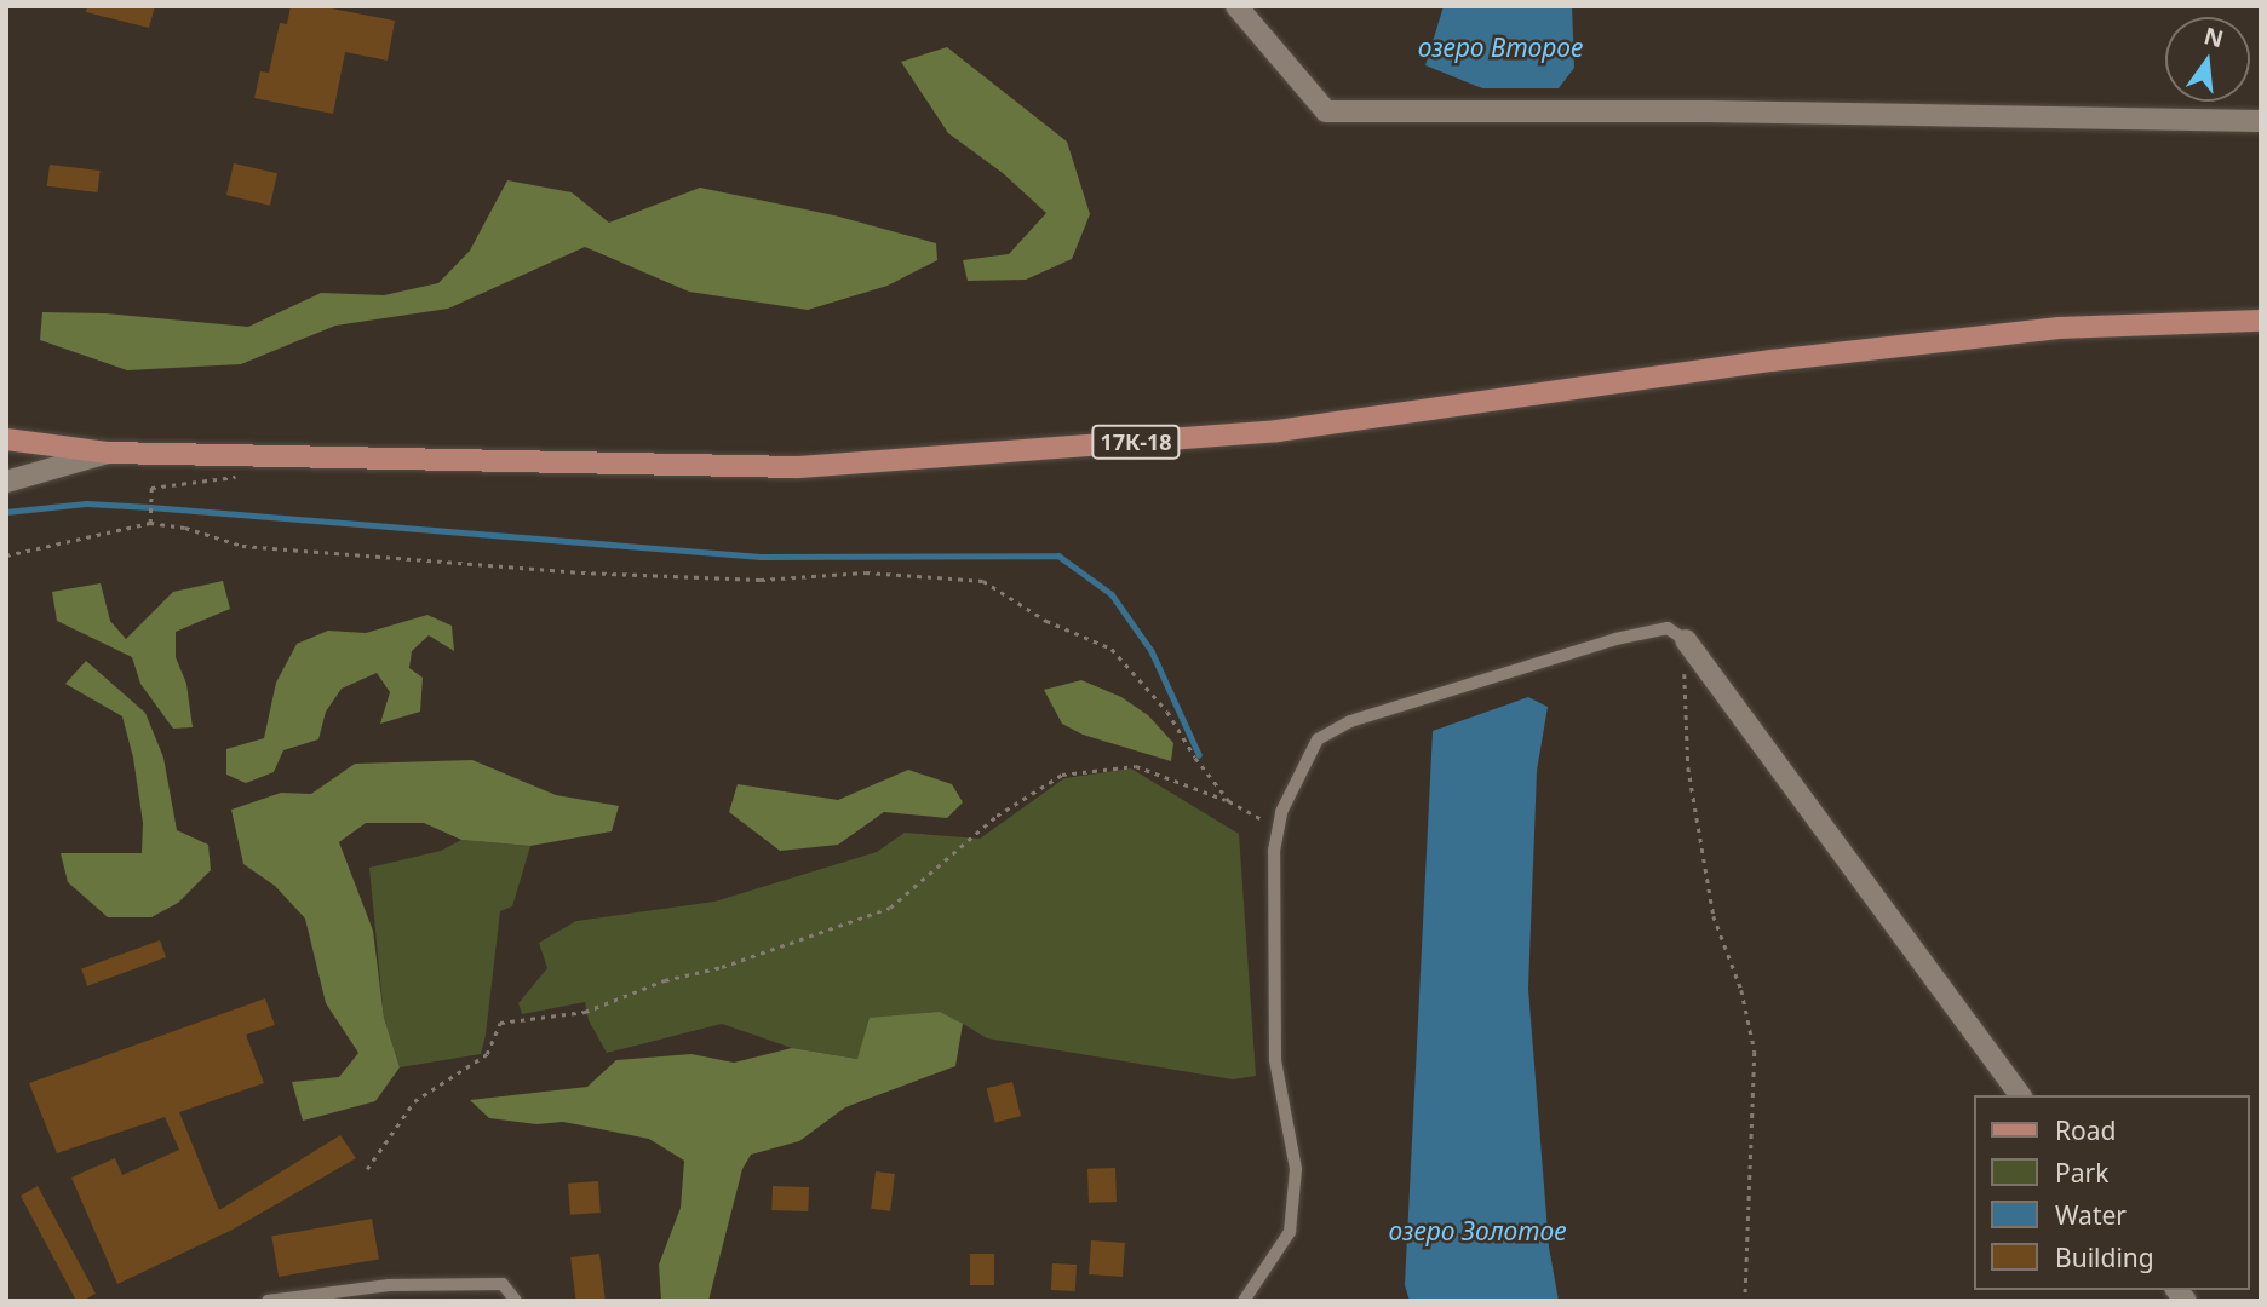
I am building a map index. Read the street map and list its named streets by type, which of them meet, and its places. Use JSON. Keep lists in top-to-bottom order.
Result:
{
  "streets": {
    "main road": ["17К-18"]
  },
  "water": ["озеро Второе", "озеро Золотое"],
  "legend": [
    "Road",
    "Park",
    "Water",
    "Building"
  ],
  "north": "top"
}
